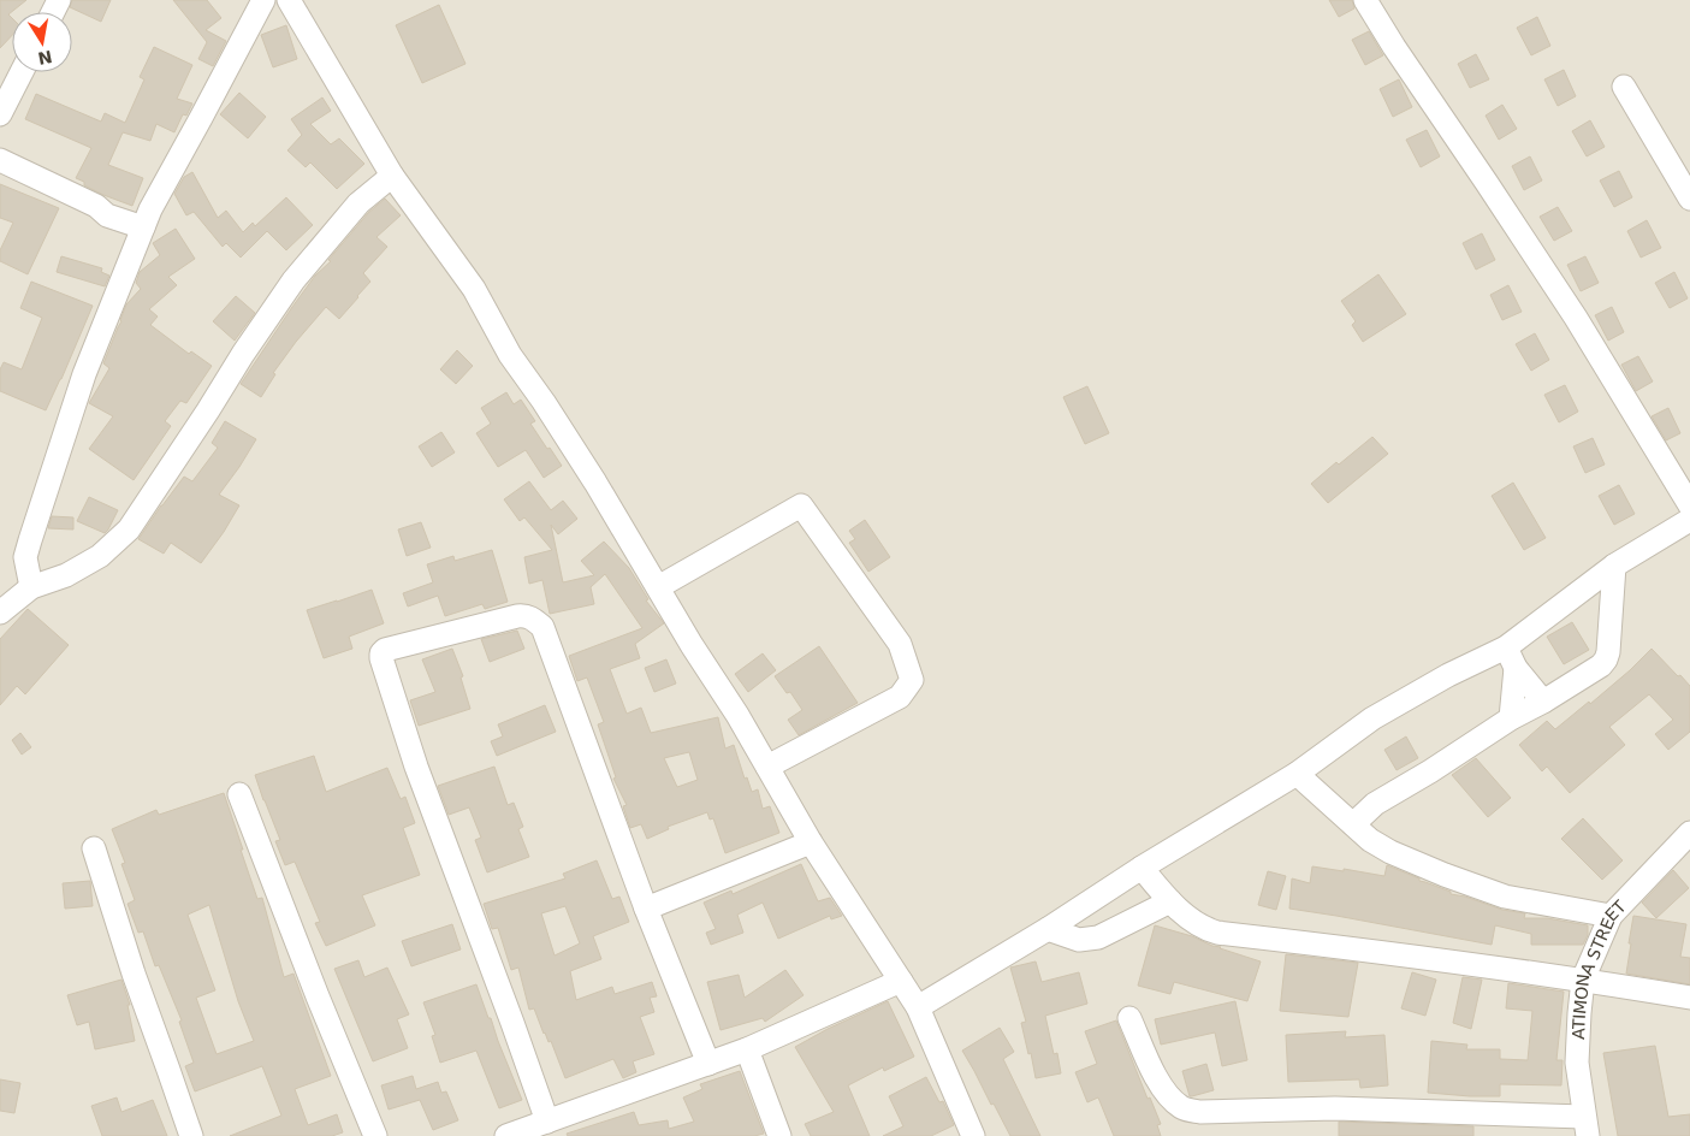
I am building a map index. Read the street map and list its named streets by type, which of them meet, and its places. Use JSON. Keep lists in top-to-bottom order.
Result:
{
  "streets": {
    "street": ["ATIMONA STREET"]
  },
  "north": "bottom"
}
